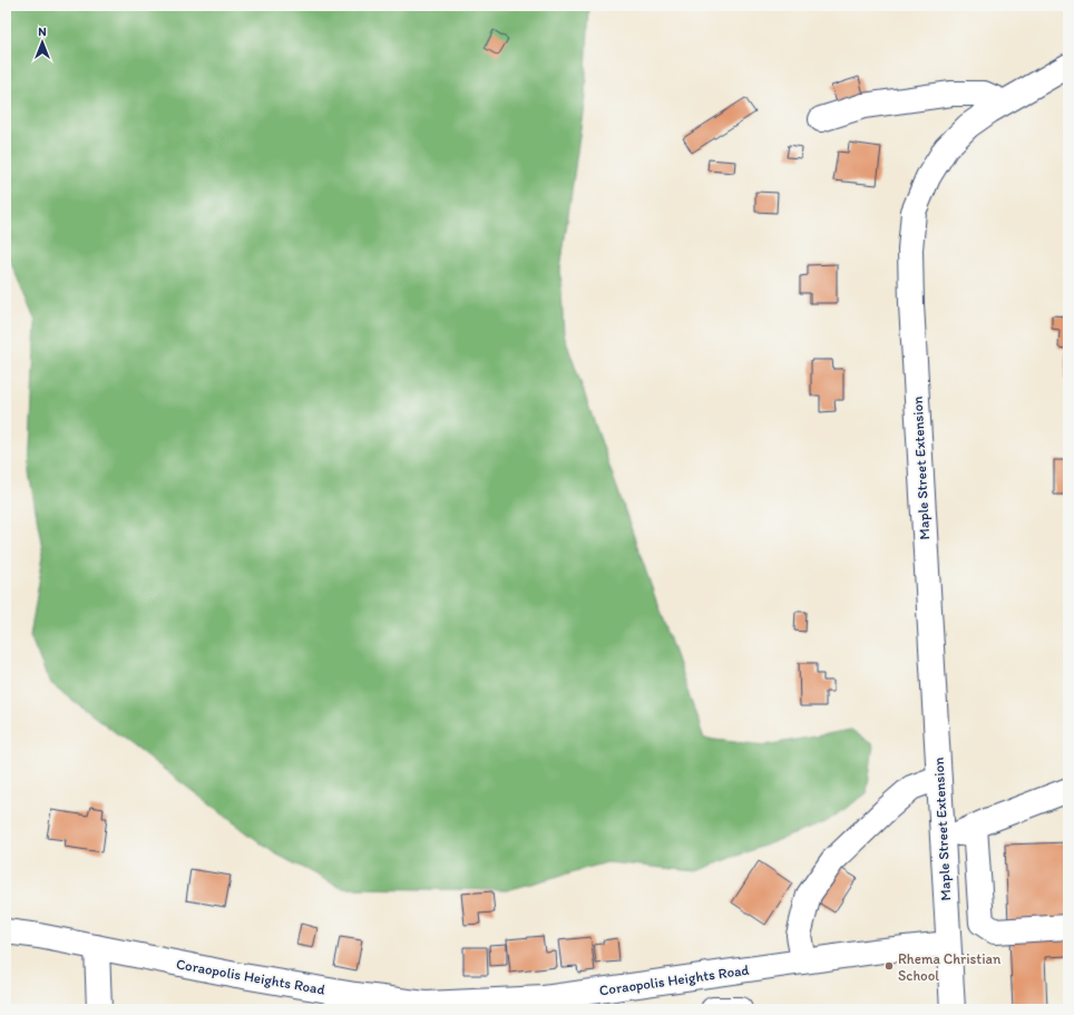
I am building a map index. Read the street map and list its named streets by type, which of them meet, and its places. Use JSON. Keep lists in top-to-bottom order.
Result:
{
  "streets": {
    "street": ["Maple Street Extension", "Coraopolis Heights Road"]
  },
  "crossings": [
    ["Maple Street Extension", "Coraopolis Heights Road"]
  ],
  "places": ["Rhema Christian School"],
  "north": "top"
}
